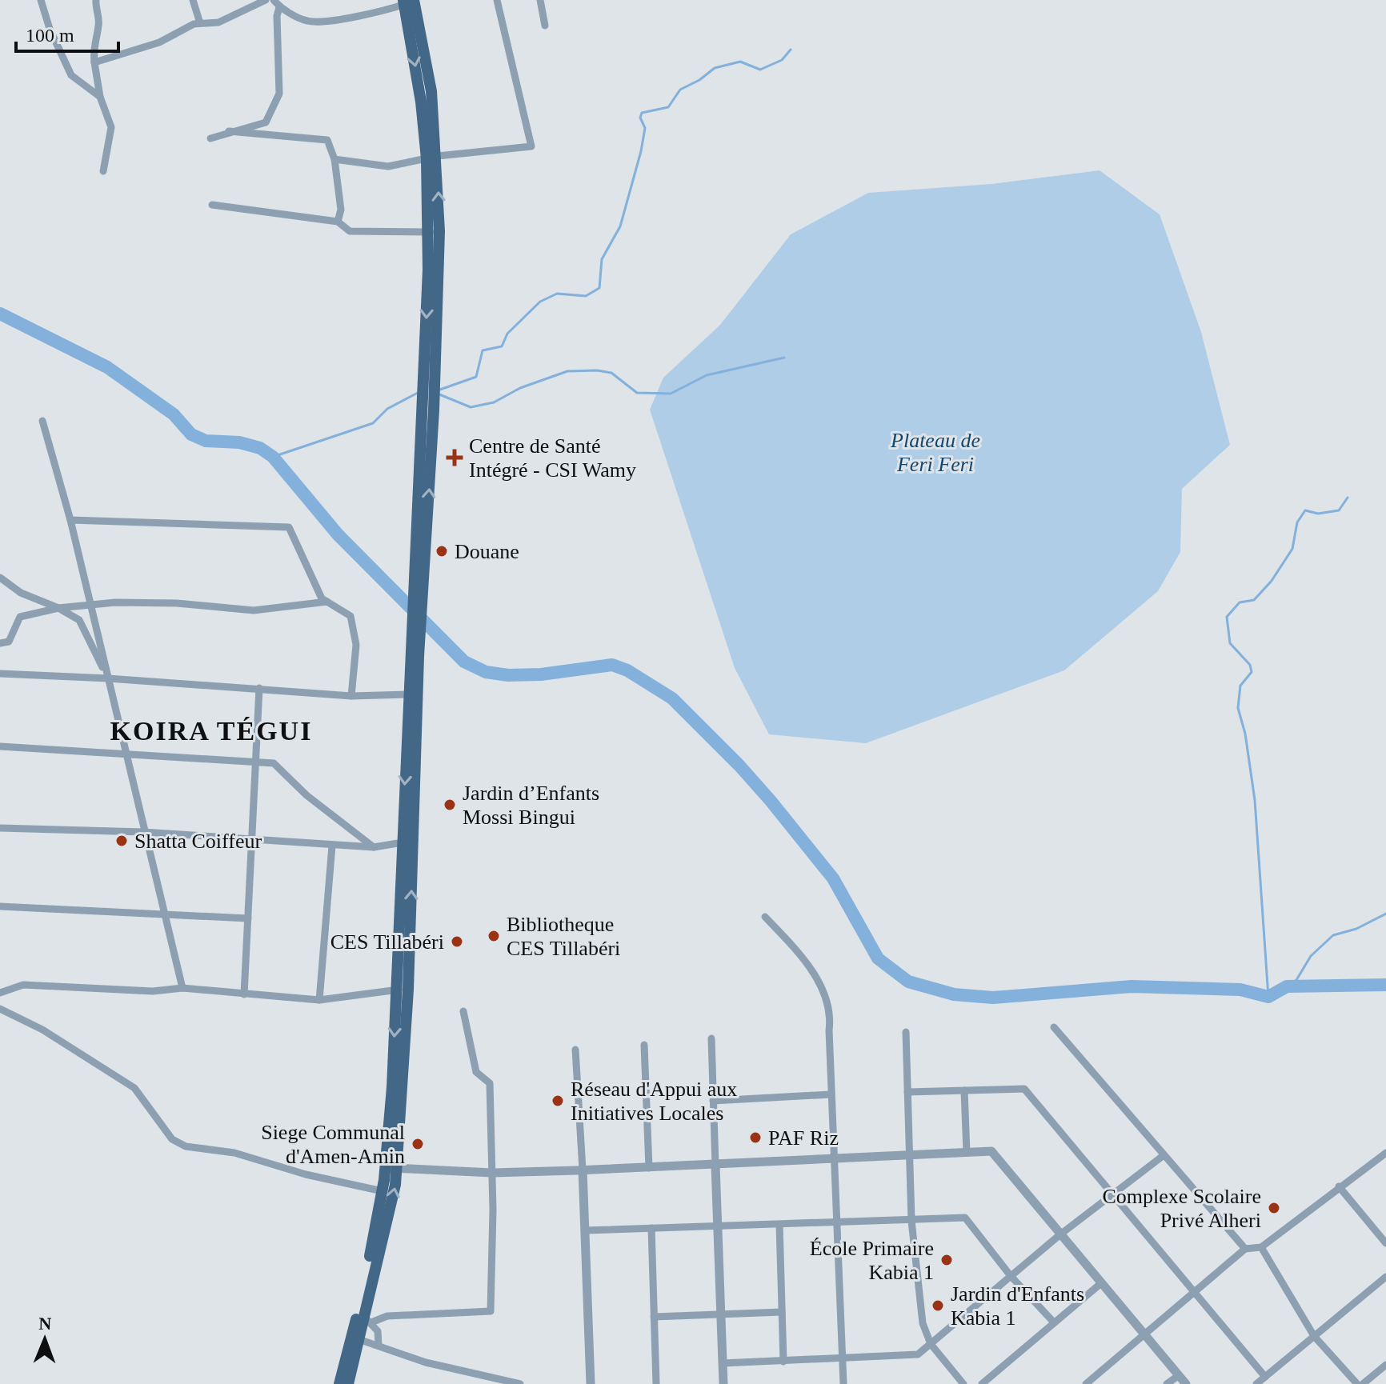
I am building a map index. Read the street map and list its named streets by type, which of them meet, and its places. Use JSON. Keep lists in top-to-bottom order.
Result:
{
  "districts": ["KOIRA TÉGUI"],
  "parks": ["Plateau de Feri Feri"],
  "places": {
    "health": ["Centre de Santé Intégré - CSI Wamy"],
    "other": [
      "Douane",
      "Jardin d’Enfants Mossi Bingui",
      "Shatta Coiffeur",
      "Bibliotheque CES Tillabéri",
      "CES Tillabéri",
      "Réseau d'Appui aux Initiatives Locales",
      "PAF Riz",
      "Siege Communal d'Amen-Amin",
      "Complexe Scolaire Privé Alheri",
      "École Primaire Kabia 1",
      "Jardin d'Enfants Kabia 1"
    ]
  },
  "scale_bar": "100 m",
  "north": "top"
}
